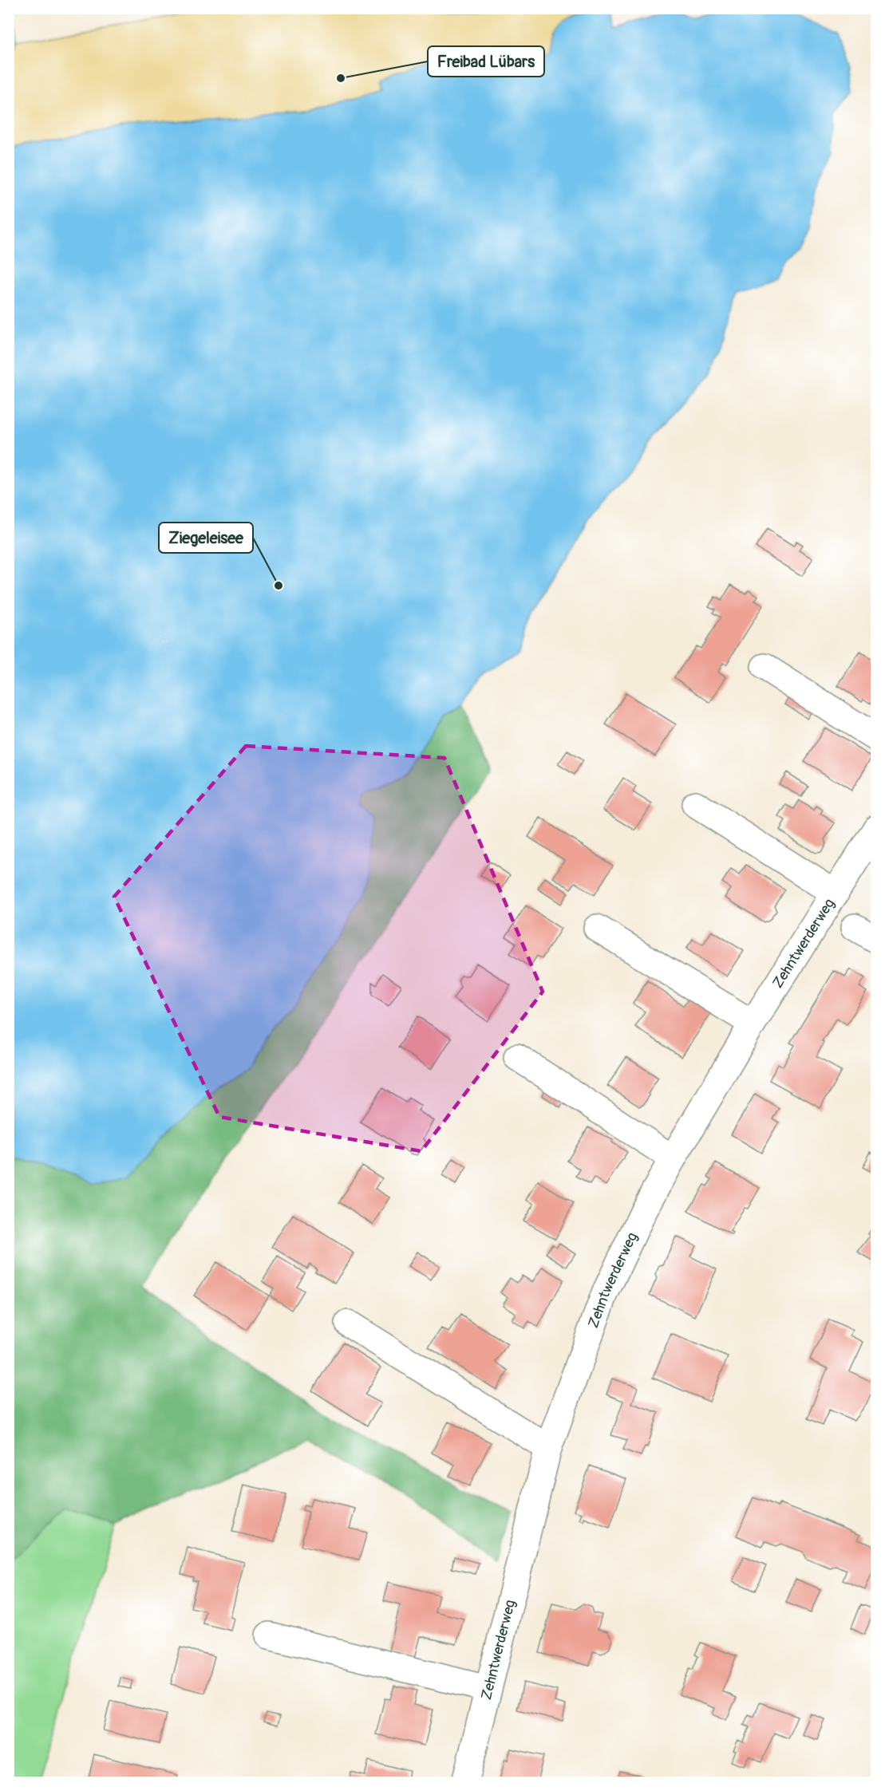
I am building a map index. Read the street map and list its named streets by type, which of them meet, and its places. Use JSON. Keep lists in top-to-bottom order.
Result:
{
  "streets": {
    "street": ["Zehntwerderweg"]
  },
  "places": ["Freibad Lübars", "Ziegeleisee"]
}
